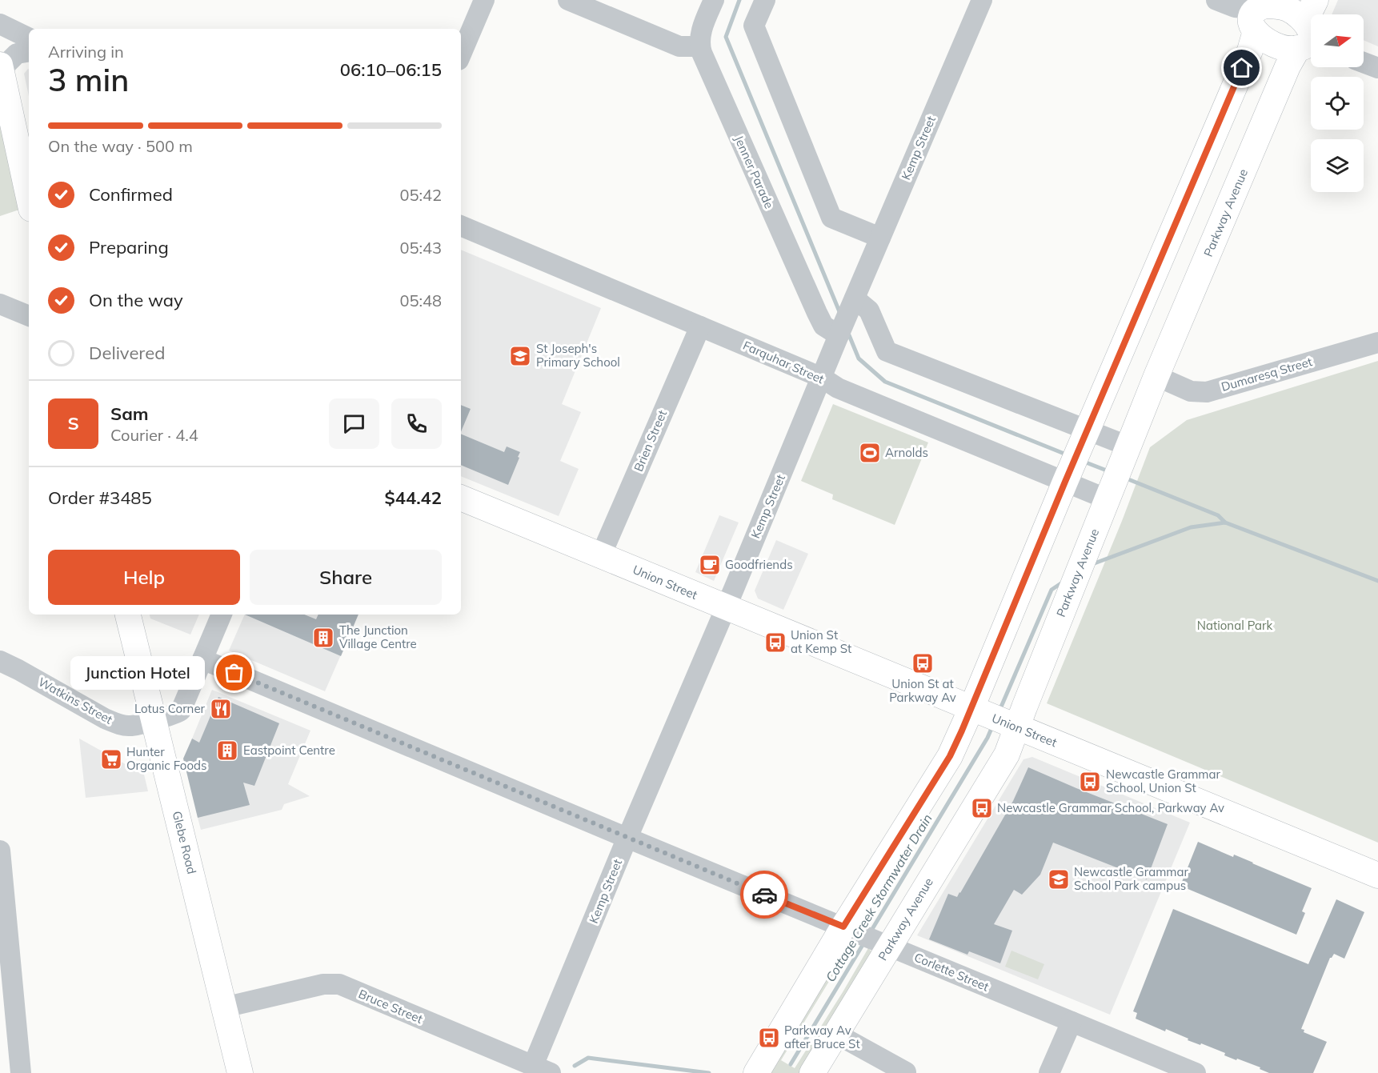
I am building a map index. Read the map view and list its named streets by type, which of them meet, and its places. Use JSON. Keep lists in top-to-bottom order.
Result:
{
  "streets": {
    "main road": ["Parkway Avenue", "Union Street", "Glebe Road"],
    "street": [
      "Kemp Street",
      "Jenner Parade",
      "Farquhar Street",
      "Dumaresq Street",
      "Brien Street",
      "Watkins Street",
      "Corlette Street",
      "Bruce Street"
    ]
  },
  "crossings": [
    ["Kemp Street", "Jenner Parade"],
    ["Kemp Street", "Farquhar Street"],
    ["Kemp Street", "Union Street"],
    ["Kemp Street", "Corlette Street"],
    ["Kemp Street", "Bruce Street"],
    ["Parkway Avenue", "Farquhar Street"],
    ["Parkway Avenue", "Dumaresq Street"],
    ["Parkway Avenue", "Union Street"],
    ["Parkway Avenue", "Corlette Street"],
    ["Farquhar Street", "Brien Street"],
    ["Brien Street", "Union Street"],
    ["Watkins Street", "Glebe Road"],
    ["Watkins Street", "Corlette Street"],
    ["Glebe Road", "Bruce Street"]
  ],
  "water": ["Cottage Creek Stormwater Drain"],
  "parks": ["National Park"],
  "places": {
    "school or university": ["St Joseph's Primary School", "Newcastle Grammar School Park campus"],
    "sports": ["Arnolds"],
    "cafe": ["Goodfriends"],
    "building": ["The Junction Village Centre", "Eastpoint Centre"],
    "bus stop": [
      "Union St at Kemp St",
      "Union St at Parkway Av",
      "Newcastle Grammar School, Union St",
      "Newcastle Grammar School, Parkway Av",
      "Parkway Av after Bruce St"
    ],
    "other": ["Junction Hotel"],
    "restaurant": ["Lotus Corner"],
    "supermarket": ["Hunter Organic Foods"]
  },
  "north": "right",
  "page": {
    "heading": ["3 min", "Arriving in", "06:10–06:15"],
    "panel": [
      "Sam",
      "Courier · 4.4",
      "Order #3485",
      "$44.42"
    ],
    "bar": "On the way · 500 m",
    "list": [
      ["Confirmed", "05:42"],
      ["Preparing", "05:43"],
      ["On the way", "05:48"],
      "Delivered"
    ],
    "round": "S",
    "buttons": ["Help", "Share"],
    "bubble": "Junction Hotel"
  }
}
